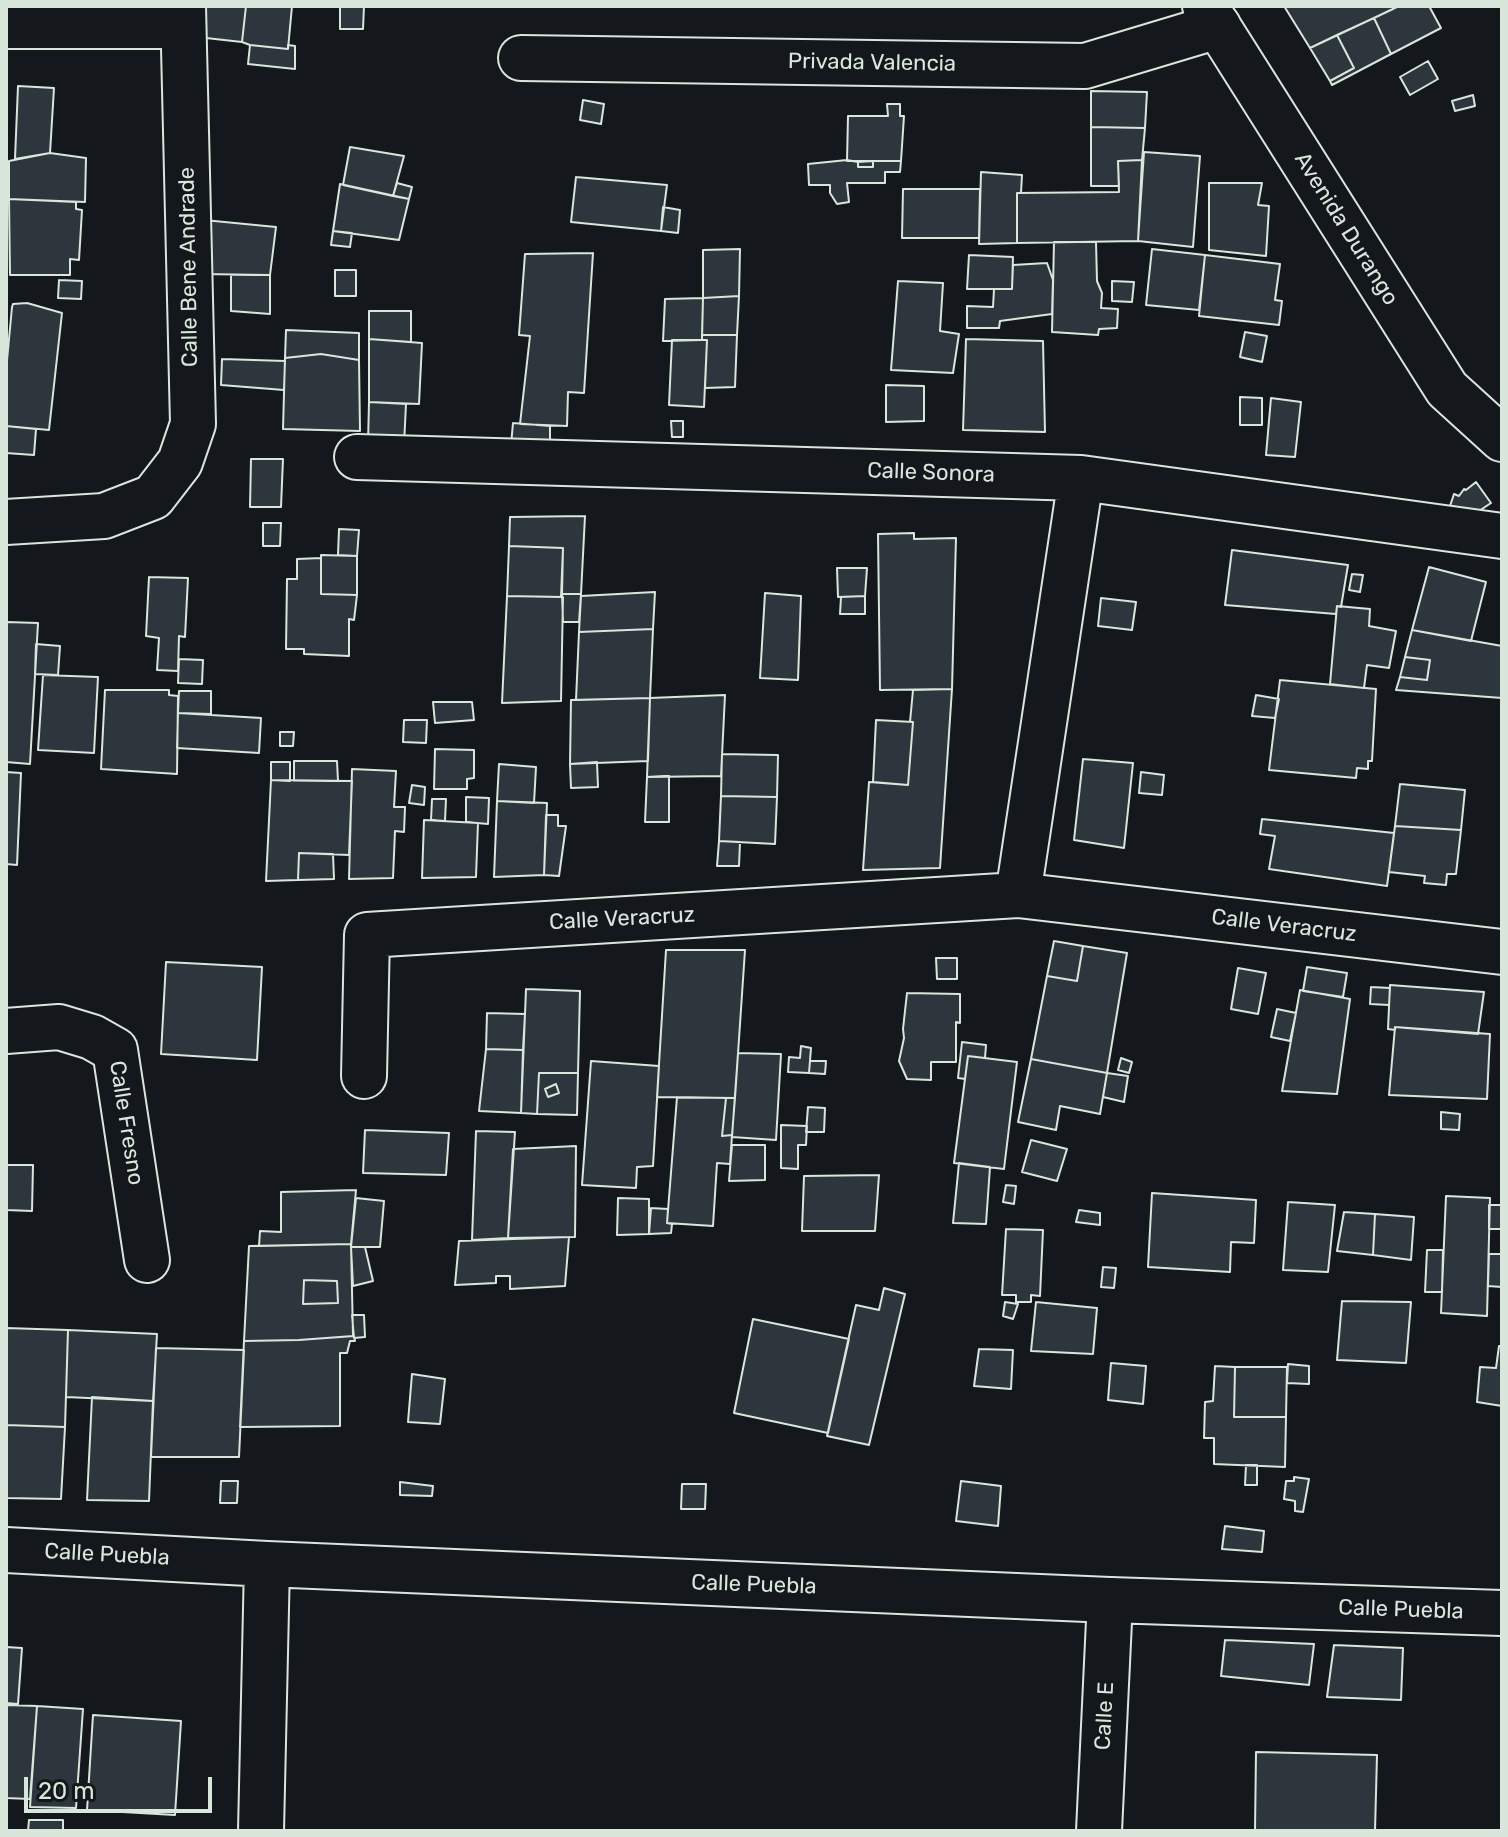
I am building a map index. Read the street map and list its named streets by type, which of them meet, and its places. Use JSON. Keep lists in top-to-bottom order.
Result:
{
  "streets": {
    "street": [
      "Privada Valencia",
      "Avenida Durango",
      "Calle Bene Andrade",
      "Calle Sonora",
      "Calle Veracruz",
      "Calle Fresno",
      "Calle Puebla",
      "Calle E"
    ]
  },
  "crossings": [
    ["Privada Valencia", "Avenida Durango"],
    ["Calle Puebla", "Calle E"]
  ],
  "scale_bar": "20 m"
}
